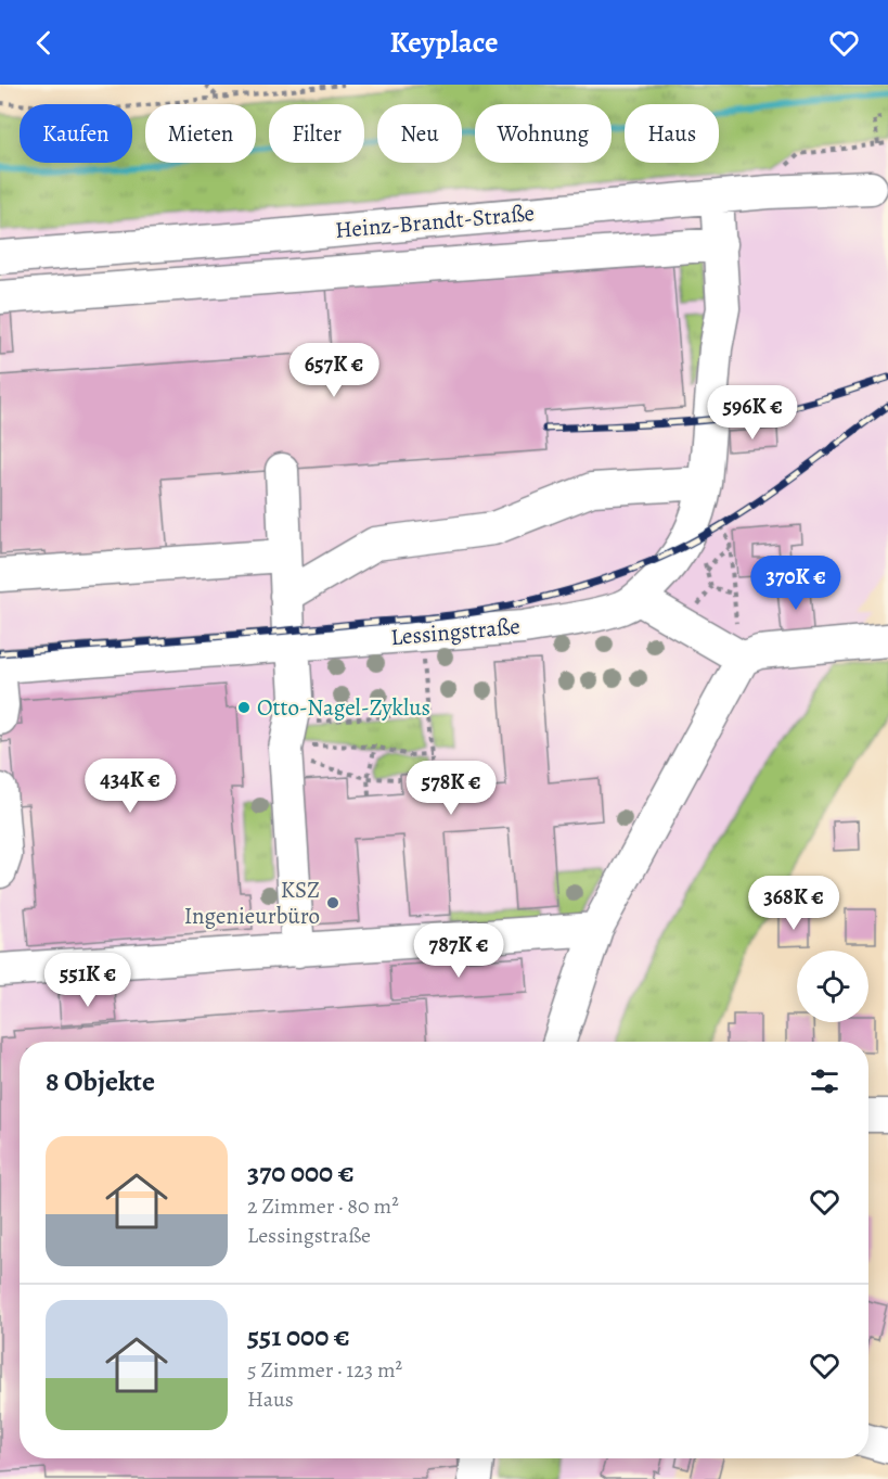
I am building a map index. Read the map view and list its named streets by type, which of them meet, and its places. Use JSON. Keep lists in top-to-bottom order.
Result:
{
  "streets": {
    "street": ["Heinz-Brandt-Straße", "Lessingstraße"]
  },
  "crossings": [
    ["Heinz-Brandt-Straße", "Lessingstraße"]
  ],
  "places": ["Otto-Nagel-Zyklus", "KSZ Ingenieurbüro"],
  "page": {
    "header": "Keyplace",
    "chip": [
      "Kaufen",
      "Mieten",
      "Filter",
      "Neu",
      "Wohnung",
      "Haus"
    ],
    "price": [
      "657K €",
      "596K €",
      "370K €",
      "434K €",
      "578K €",
      "368K €",
      "787K €",
      "551K €"
    ],
    "heading": "8 Objekte",
    "list": [
      {
        "name": "370 000 €",
        "note": "2 Zimmer · 80 m² · Lessingstraße"
      },
      {
        "name": "551 000 €",
        "note": "5 Zimmer · 123 m² · Haus"
      }
    ]
  }
}
